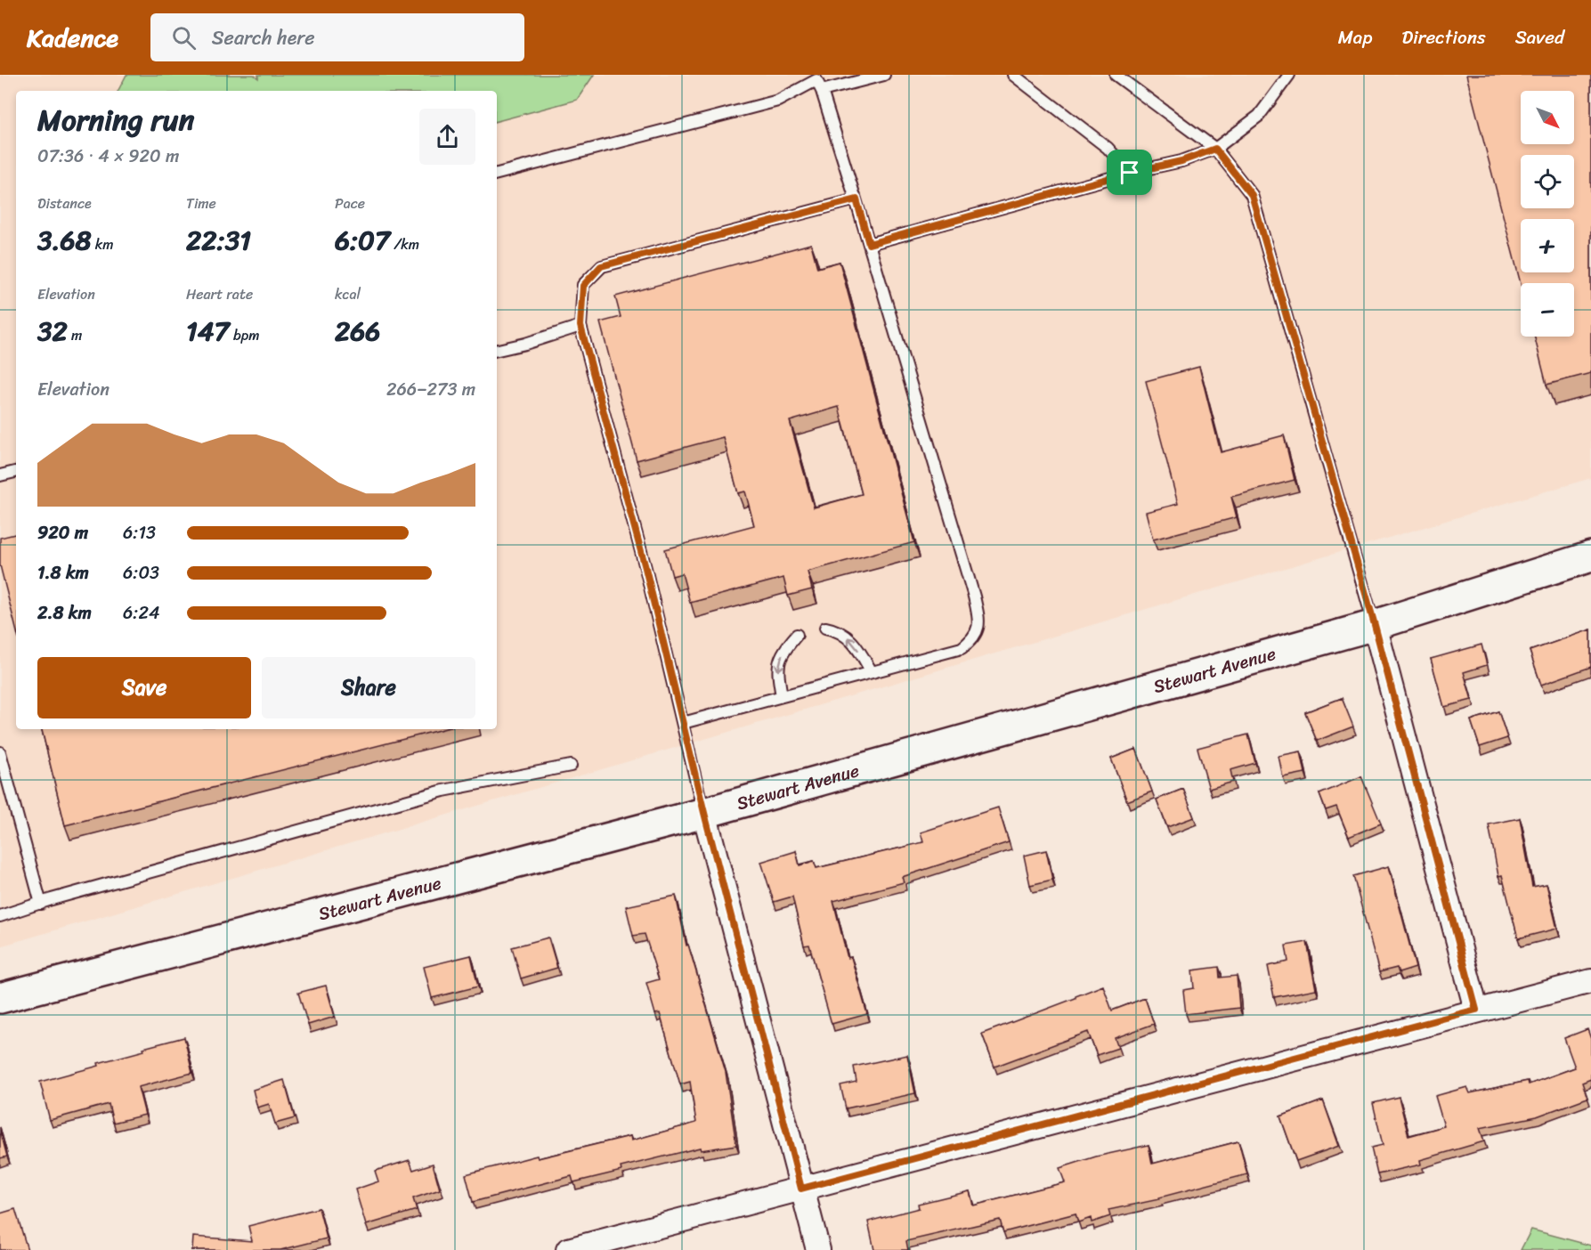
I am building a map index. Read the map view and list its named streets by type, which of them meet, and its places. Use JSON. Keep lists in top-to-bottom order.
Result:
{
  "streets": {
    "main road": ["Stewart Avenue"]
  },
  "north": "bottom right",
  "page": {
    "header": "Kadence",
    "search": "Search here",
    "nav": ["Map", "Directions", "Saved"],
    "map_buttons": ["+", "−"],
    "heading": ["Morning run", "07:36 · 4 × 920 m"],
    "stats": [
      ["Distance", "3.68 km"],
      ["Time", "22:31"],
      ["Pace", "6:07 /km"],
      ["Elevation", "32 m"],
      ["Heart rate", "147 bpm"],
      ["kcal", "266"]
    ],
    "chart": ["Elevation", "266–273 m"],
    "list": [
      {
        "name": "920 m",
        "note": "6:13"
      },
      {
        "name": "1.8 km",
        "note": "6:03"
      },
      {
        "name": "2.8 km",
        "note": "6:24"
      }
    ],
    "buttons": ["Save", "Share"]
  }
}
